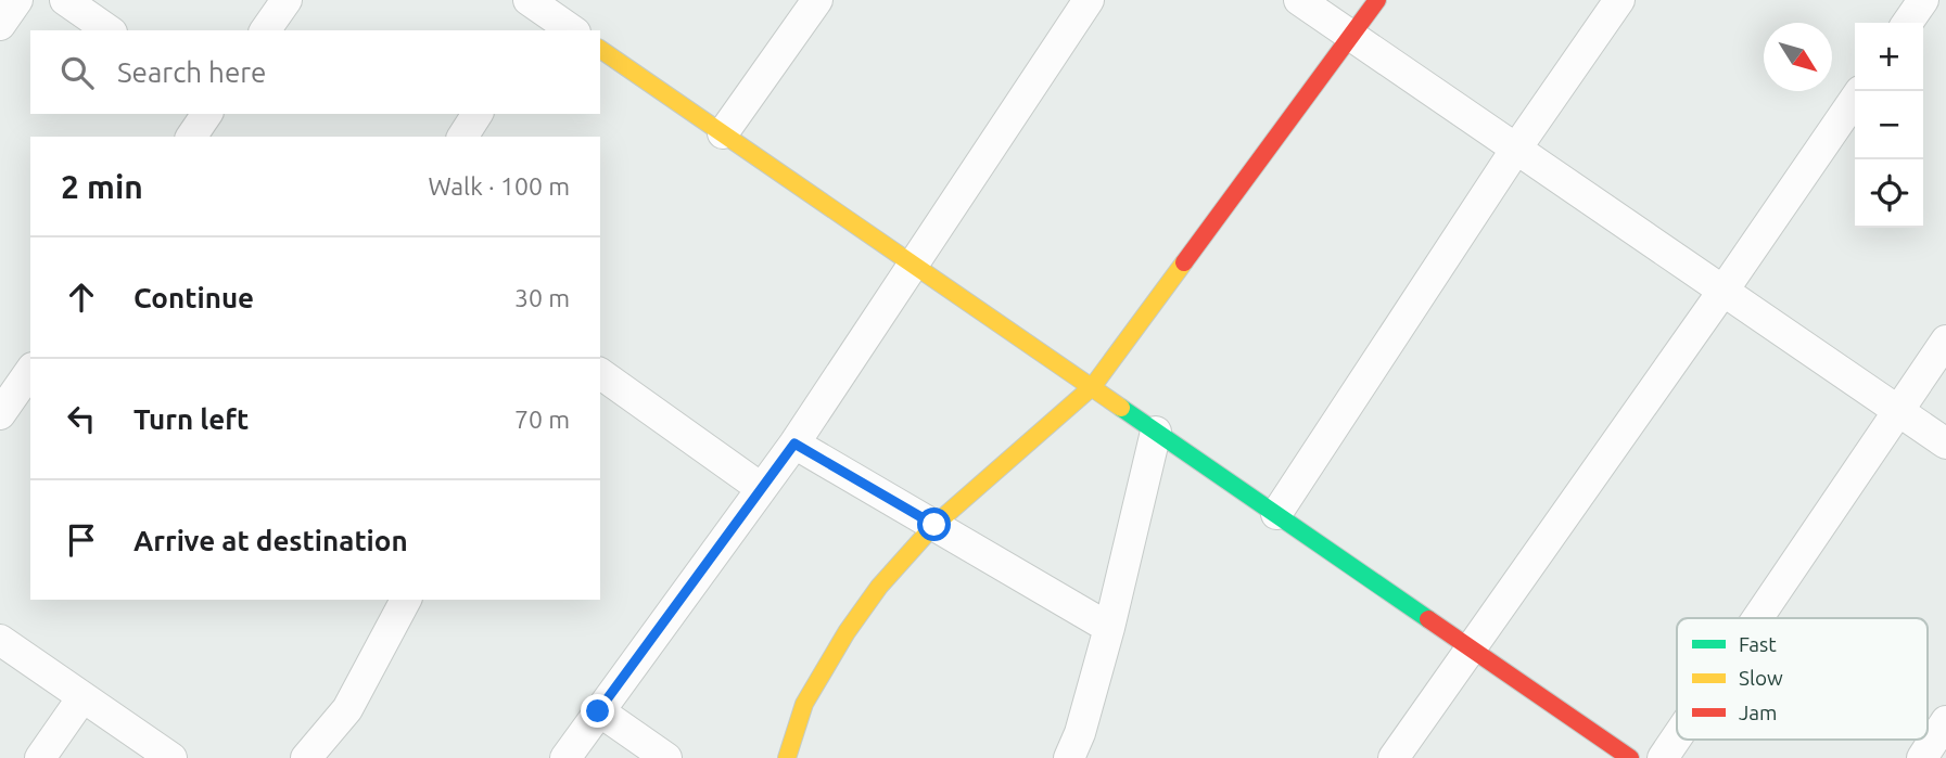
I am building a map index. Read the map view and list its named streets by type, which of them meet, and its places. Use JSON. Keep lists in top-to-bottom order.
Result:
{
  "legend": ["Fast", "Slow", "Jam"],
  "north": "bottom right",
  "page": {
    "map_buttons": ["+", "−"],
    "search": "Search here",
    "heading": ["2 min", "Walk · 100 m"],
    "list": [
      ["Continue", "30 m"],
      ["Turn left", "70 m"],
      "Arrive at destination"
    ]
  }
}
